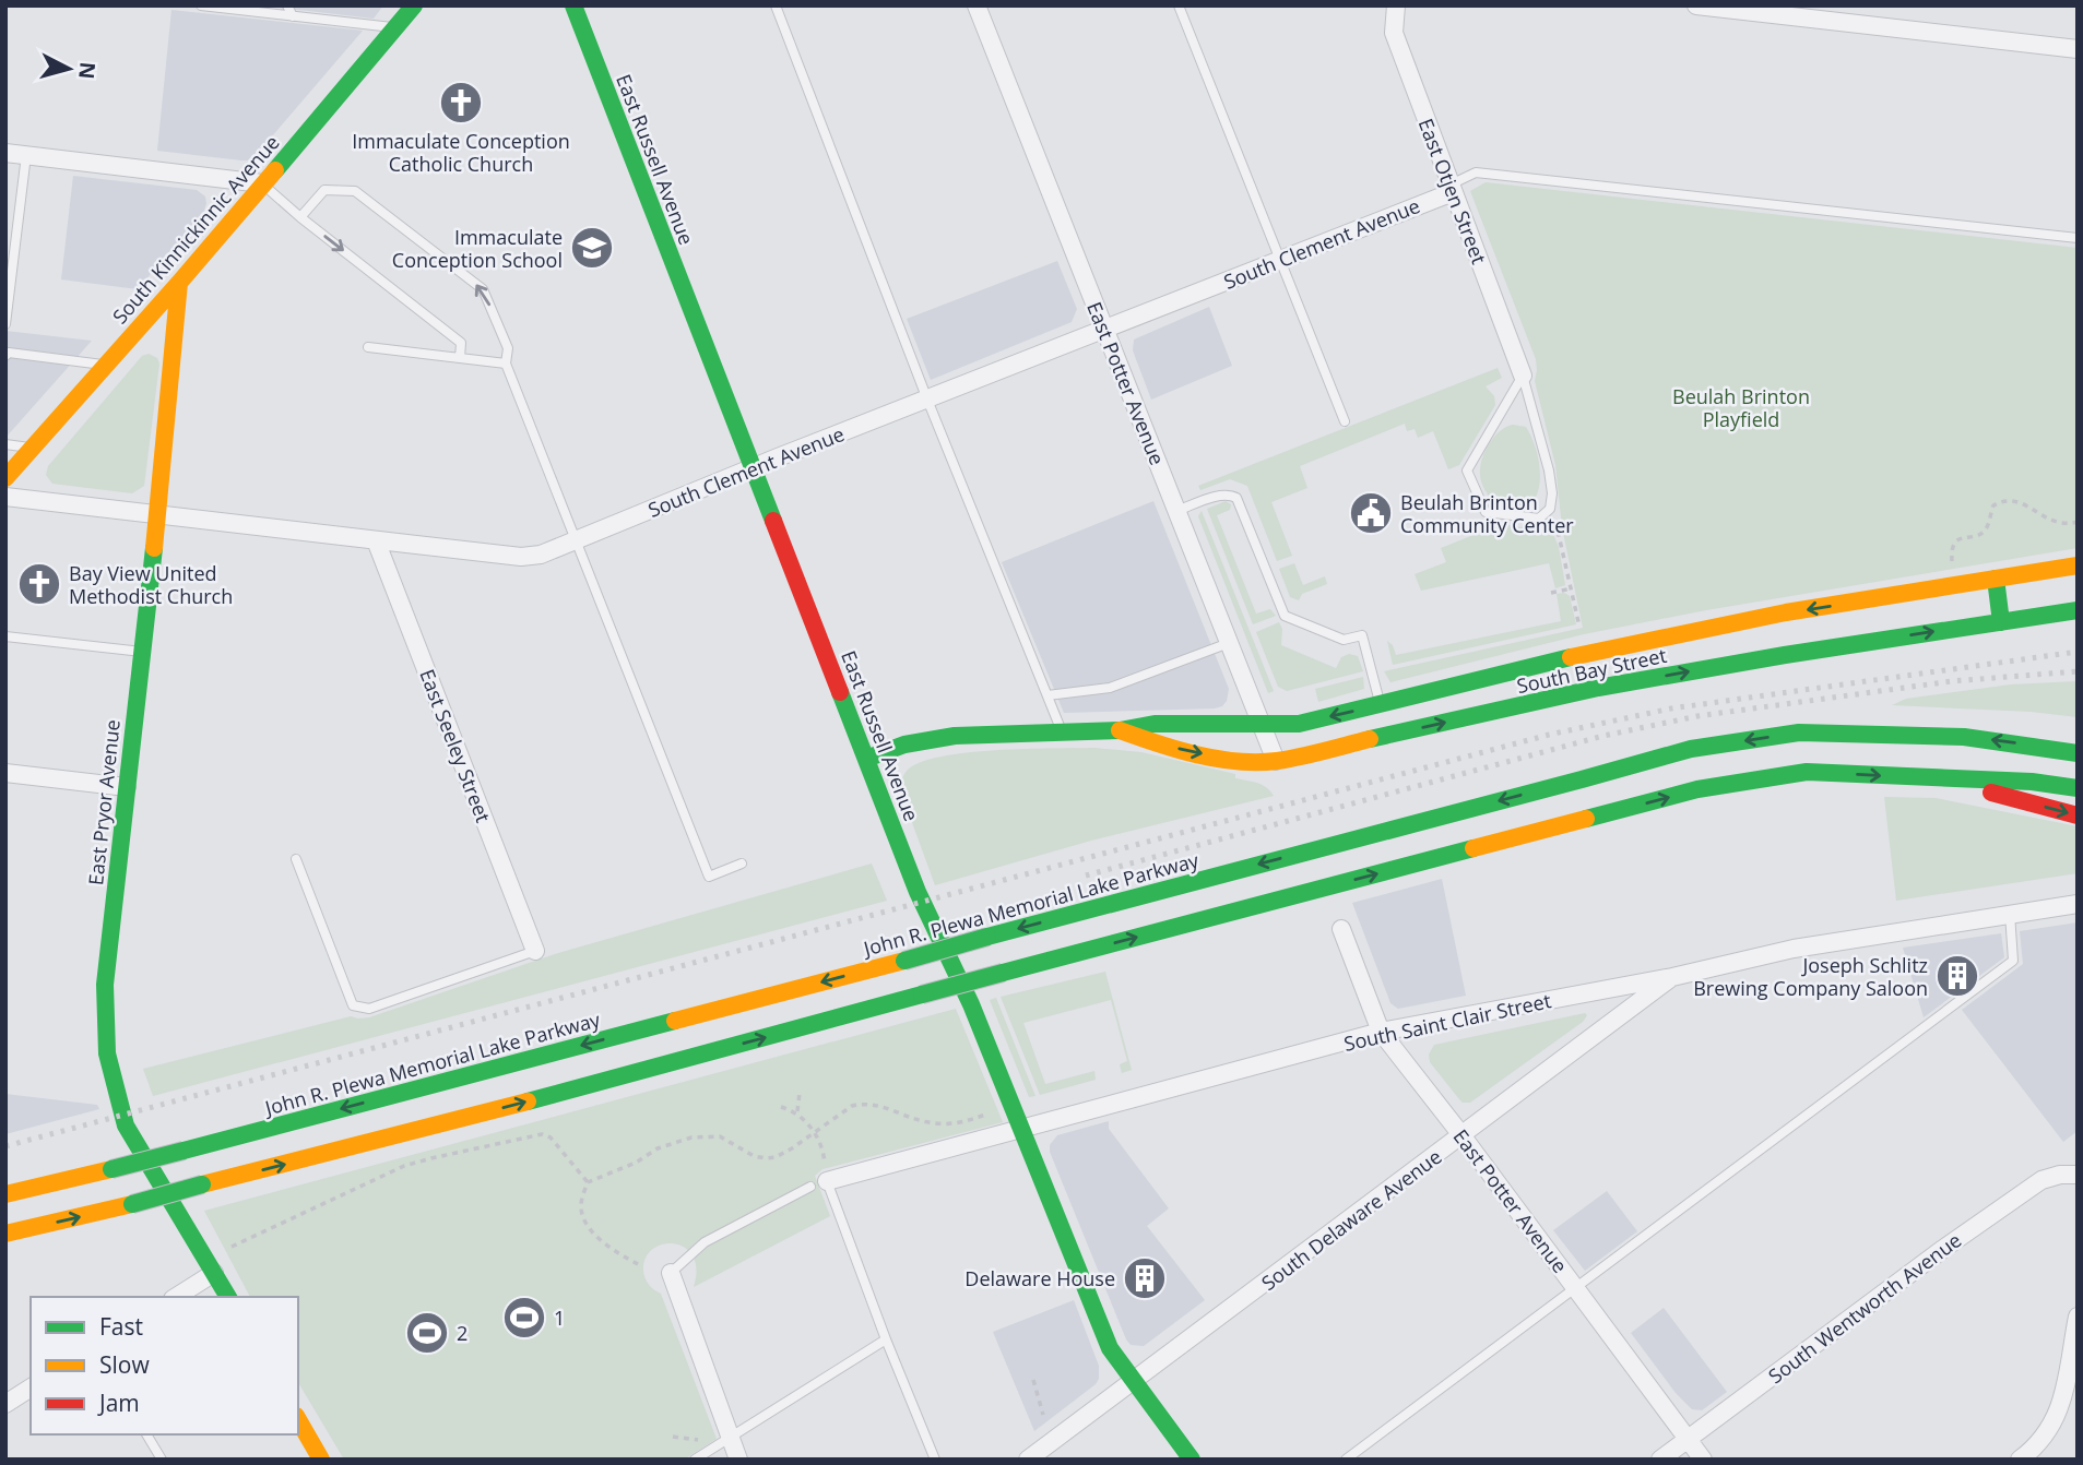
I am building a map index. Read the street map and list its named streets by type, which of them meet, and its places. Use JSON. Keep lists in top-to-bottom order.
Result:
{
  "streets": {
    "main road": [
      "East Russell Avenue",
      "South Kinnickinnic Avenue",
      "South Bay Street",
      "East Pryor Avenue",
      "John R. Plewa Memorial Lake Parkway"
    ],
    "street": [
      "East Otjen Street",
      "South Clement Avenue",
      "East Potter Avenue",
      "East Seeley Street",
      "South Saint Clair Street",
      "South Delaware Avenue",
      "South Wentworth Avenue"
    ]
  },
  "crossings": [
    ["East Russell Avenue", "South Clement Avenue"],
    ["East Russell Avenue", "South Bay Street"],
    ["East Russell Avenue", "South Saint Clair Street"],
    ["East Russell Avenue", "South Delaware Avenue"],
    ["East Otjen Street", "South Clement Avenue"],
    ["South Kinnickinnic Avenue", "East Pryor Avenue"],
    ["South Clement Avenue", "East Potter Avenue"],
    ["South Clement Avenue", "East Seeley Street"],
    ["South Clement Avenue", "East Pryor Avenue"],
    ["East Potter Avenue", "South Bay Street"],
    ["East Potter Avenue", "South Saint Clair Street"],
    ["East Potter Avenue", "South Delaware Avenue"],
    ["East Potter Avenue", "South Wentworth Avenue"],
    ["South Saint Clair Street", "South Delaware Avenue"]
  ],
  "parks": ["Beulah Brinton Playfield"],
  "places": {
    "church": ["Immaculate Conception Catholic Church", "Bay View United Methodist Church"],
    "school or university": ["Immaculate Conception School"],
    "public building": ["Beulah Brinton Community Center"],
    "building": ["Joseph Schlitz Brewing Company Saloon", "Delaware House"],
    "sports": ["1", "2"]
  },
  "legend": ["Fast", "Slow", "Jam"],
  "north": "right"
}
